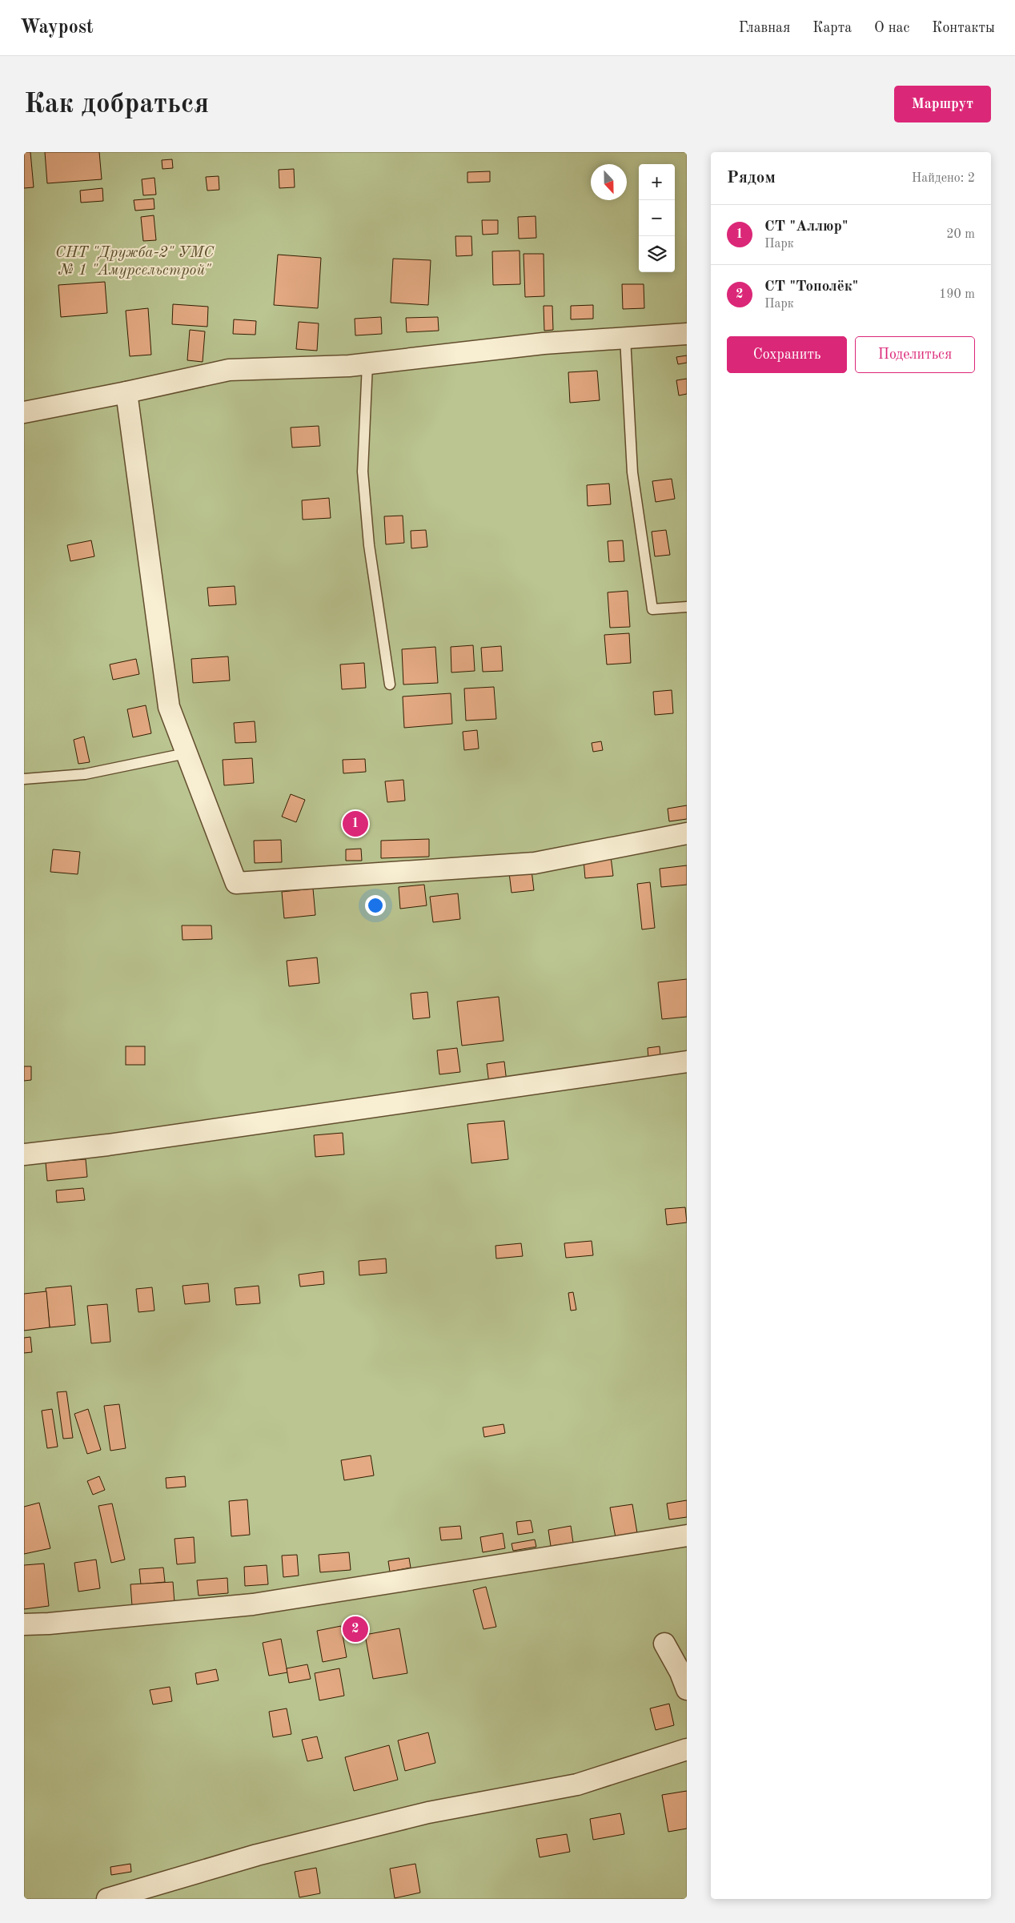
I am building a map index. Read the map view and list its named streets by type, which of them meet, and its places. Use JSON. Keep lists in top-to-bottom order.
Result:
{
  "parks": ["СНТ \"Дружба-2\" УМС № 1 \"Амурсельстрой\""],
  "north": "bottom",
  "page": {
    "header": "Waypost",
    "nav": [
      "Главная",
      "Карта",
      "О нас",
      "Контакты"
    ],
    "buttons": [
      "Маршрут",
      ["Сохранить", "Поделиться"]
    ],
    "title": "Как добраться",
    "heading": ["Рядом", "Найдено: 2"],
    "map_buttons": ["+", "−"],
    "list": [
      {
        "mark": "1",
        "name": "СТ \"Аллюр\"",
        "note": "Парк",
        "value": "20 m"
      },
      {
        "mark": "2",
        "name": "СТ \"Тополёк\"",
        "note": "Парк",
        "value": "190 m"
      }
    ],
    "pins": ["1", "2"]
  }
}
